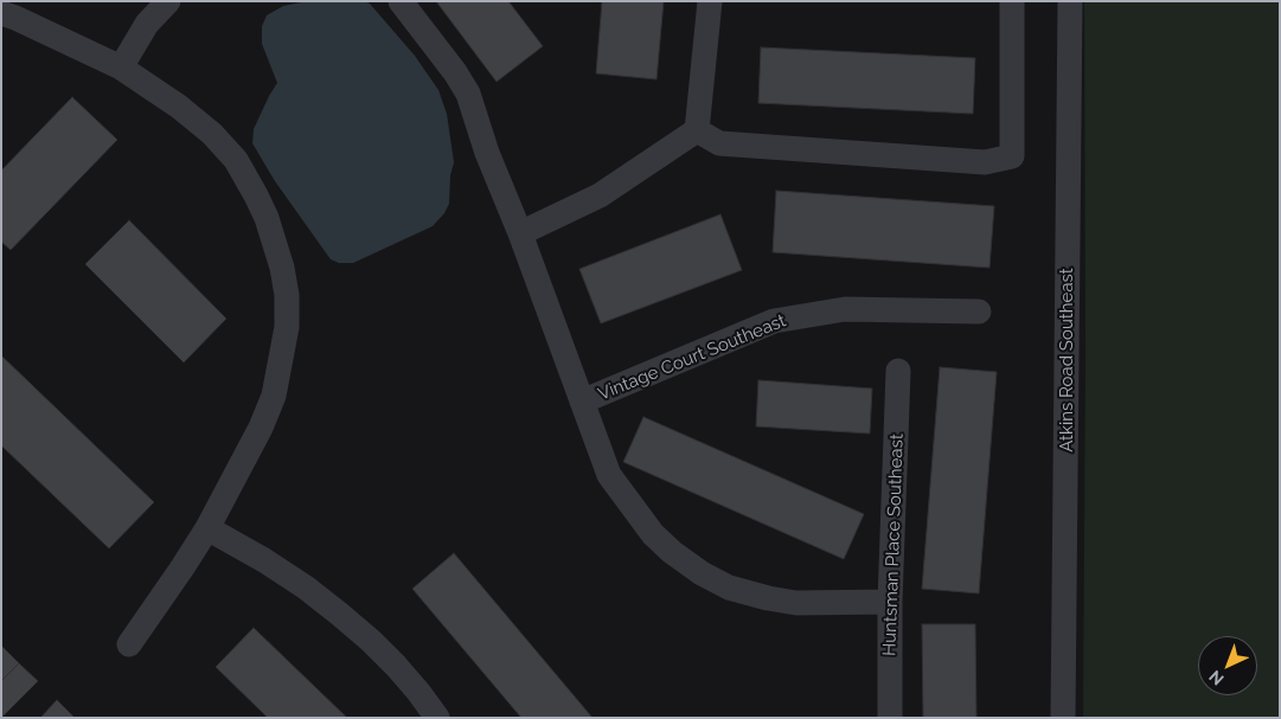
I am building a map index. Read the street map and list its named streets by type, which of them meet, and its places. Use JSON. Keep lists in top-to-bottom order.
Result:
{
  "streets": {
    "street": ["Vintage Court Southeast", "Atkins Road Southeast", "Huntsman Place Southeast"]
  },
  "crossings": [
    ["Vintage Court Southeast", "Huntsman Place Southeast"]
  ],
  "north": "bottom left"
}
